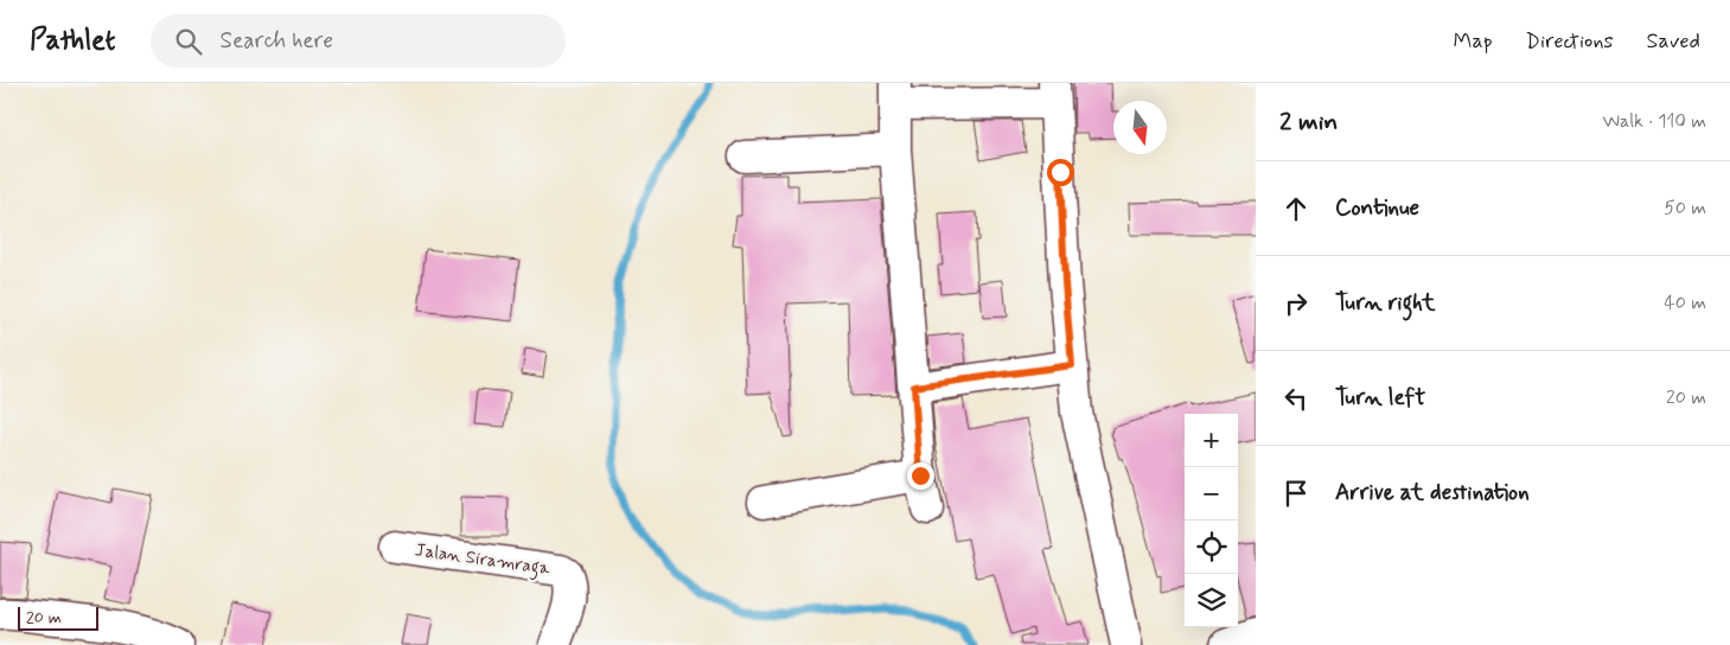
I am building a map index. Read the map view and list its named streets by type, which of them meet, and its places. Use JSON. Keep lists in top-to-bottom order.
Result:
{
  "streets": {
    "street": ["Jalan Siramraga"]
  },
  "scale_bar": "20 m",
  "north": "bottom",
  "page": {
    "header": "Pathlet",
    "search": "Search here",
    "nav": ["Map", "Directions", "Saved"],
    "heading": ["2 min", "Walk · 110 m"],
    "list": [
      ["Continue", "50 m"],
      ["Turn right", "40 m"],
      ["Turn left", "20 m"],
      "Arrive at destination"
    ],
    "map_buttons": ["+", "−"],
    "scale": "20 m"
  }
}
